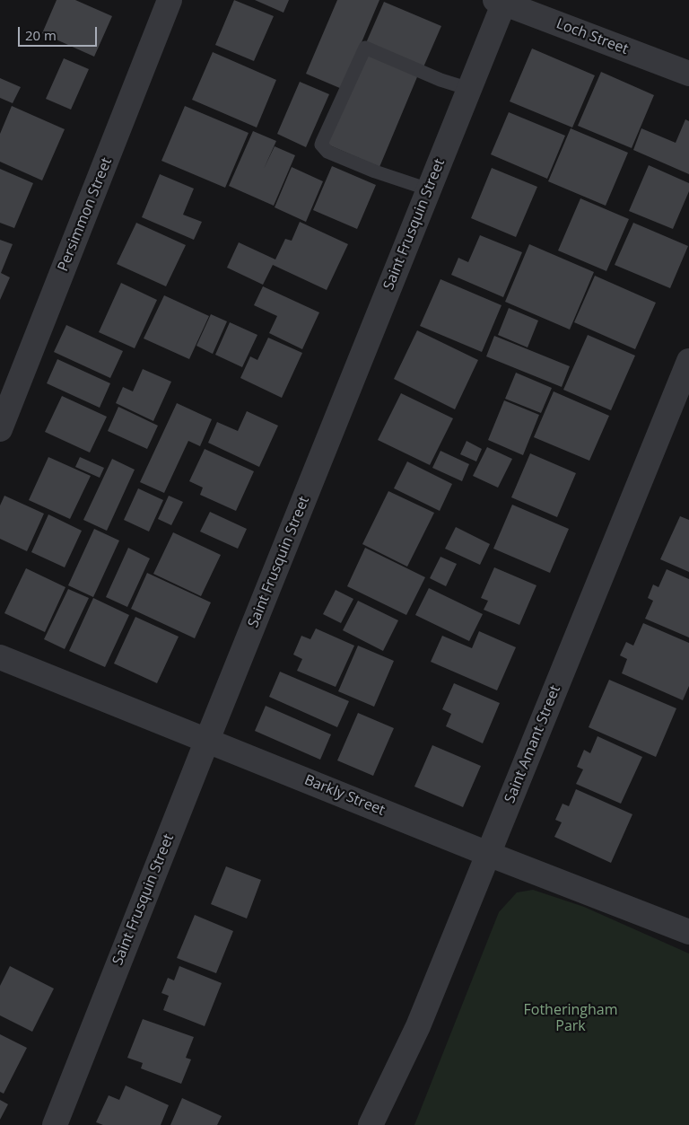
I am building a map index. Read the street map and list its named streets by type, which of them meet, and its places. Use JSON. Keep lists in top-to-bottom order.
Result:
{
  "streets": {
    "street": [
      "Loch Street",
      "Persimmon Street",
      "Saint Frusquin Street",
      "Saint Amant Street",
      "Barkly Street"
    ]
  },
  "crossings": [
    ["Loch Street", "Saint Frusquin Street"],
    ["Saint Frusquin Street", "Barkly Street"],
    ["Saint Amant Street", "Barkly Street"]
  ],
  "parks": ["Fotheringham Park"],
  "scale_bar": "20 m"
}
